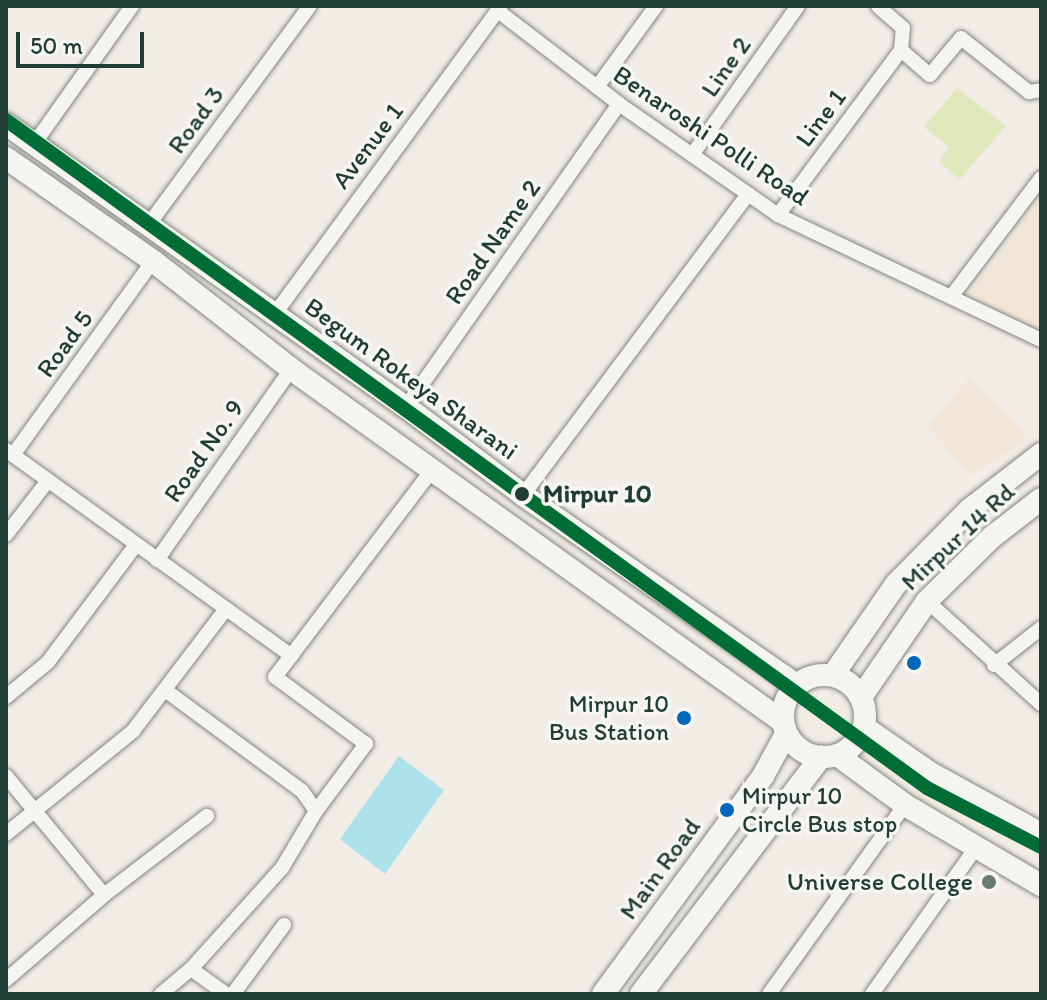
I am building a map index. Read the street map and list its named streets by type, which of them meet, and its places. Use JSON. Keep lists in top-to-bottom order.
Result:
{
  "streets": {
    "main road": ["Begum Rokeya Sharani", "Mirpur 14 Rd", "Main Road"],
    "street": [
      "Line 2",
      "Line 1",
      "Road 3",
      "Benaroshi Polli Road",
      "Avenue 1",
      "Road Name 2",
      "Road 5",
      "Road No. 9"
    ]
  },
  "crossings": [
    ["Line 2", "Benaroshi Polli Road"],
    ["Line 1", "Benaroshi Polli Road"],
    ["Road 3", "Begum Rokeya Sharani"],
    ["Benaroshi Polli Road", "Avenue 1"],
    ["Benaroshi Polli Road", "Road Name 2"],
    ["Avenue 1", "Begum Rokeya Sharani"],
    ["Road Name 2", "Begum Rokeya Sharani"],
    ["Begum Rokeya Sharani", "Mirpur 14 Rd"],
    ["Begum Rokeya Sharani", "Main Road"],
    ["Mirpur 14 Rd", "Main Road"]
  ],
  "places": [
    "Mirpur 10",
    "Mirpur 10 Bus Station",
    "Mirpur 10 Circle Bus stop",
    "Universe College"
  ],
  "scale_bar": "50 m"
}
